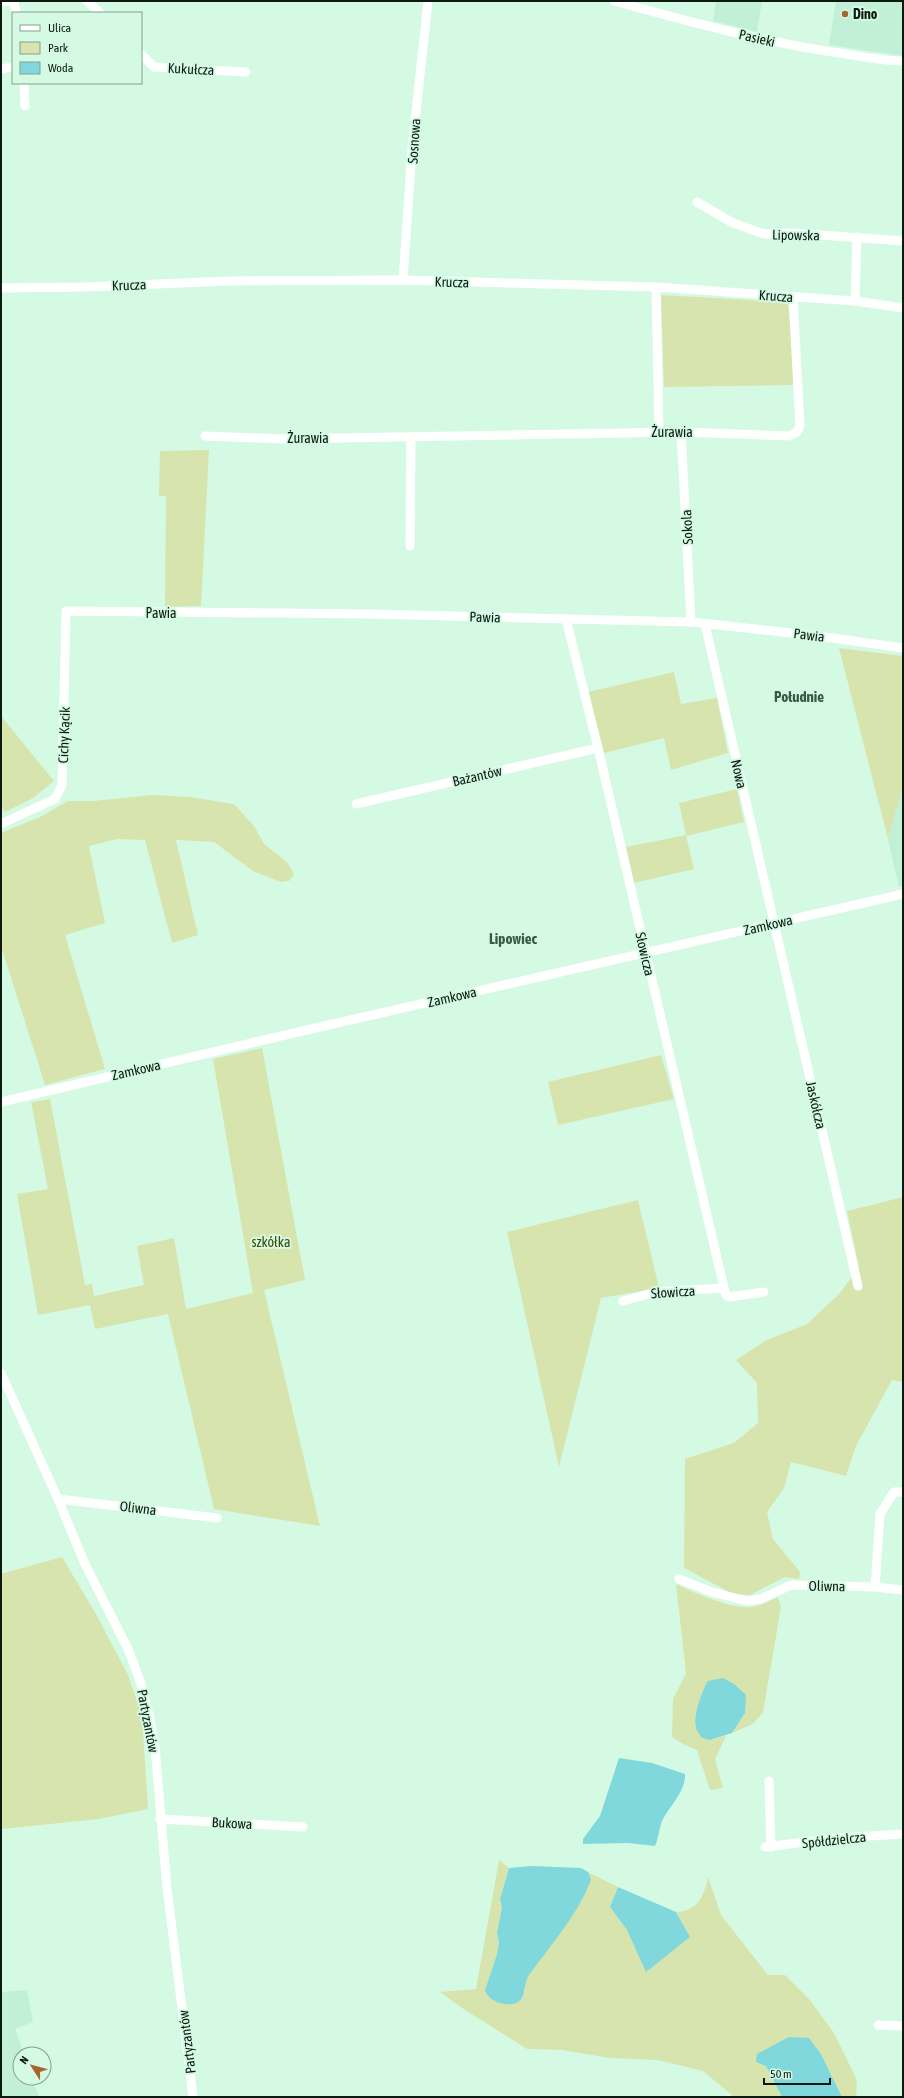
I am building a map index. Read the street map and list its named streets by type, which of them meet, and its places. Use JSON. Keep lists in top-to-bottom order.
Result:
{
  "streets": {
    "street": [
      "Pasieki",
      "Kukułcza",
      "Sosnowa",
      "Lipowska",
      "Krucza",
      "Żurawia",
      "Sokola",
      "Pawia",
      "Cichy Kącik",
      "Nowa",
      "Bażantów",
      "Zamkowa",
      "Słowicza",
      "Jaskółcza",
      "Oliwna",
      "Partyzantów",
      "Bukowa",
      "Spółdzielcza"
    ]
  },
  "crossings": [
    ["Sosnowa", "Krucza"],
    ["Krucza", "Żurawia"],
    ["Żurawia", "Sokola"],
    ["Sokola", "Pawia"],
    ["Pawia", "Cichy Kącik"],
    ["Pawia", "Nowa"],
    ["Pawia", "Słowicza"],
    ["Nowa", "Zamkowa"],
    ["Nowa", "Jaskółcza"],
    ["Bażantów", "Słowicza"],
    ["Zamkowa", "Słowicza"],
    ["Zamkowa", "Jaskółcza"],
    ["Oliwna", "Partyzantów"],
    ["Partyzantów", "Bukowa"]
  ],
  "districts": ["Południe", "Lipowiec"],
  "parks": ["szkółka"],
  "places": ["Dino"],
  "legend": ["Ulica", "Park", "Woda"],
  "scale_bar": "50 m",
  "north": "top left"
}
